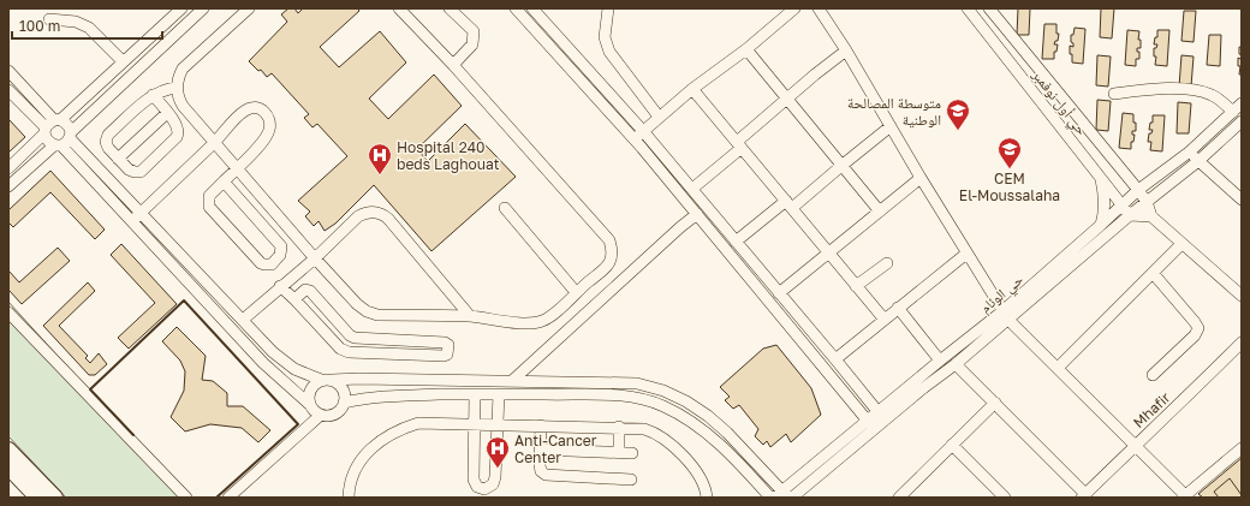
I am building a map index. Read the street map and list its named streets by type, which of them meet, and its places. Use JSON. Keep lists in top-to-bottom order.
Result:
{
  "streets": {
    "street": ["حي أول نوفمبر", "حي الوئام", "Mhafir"]
  },
  "crossings": [
    ["حي أول نوفمبر", "حي الوئام"],
    ["حي الوئام", "Mhafir"]
  ],
  "places": {
    "school or university": ["متوسطة المصالحة الوطنية", "CEM El-Moussalaha"],
    "hospital": ["Hospital 240 beds Laghouat", "Anti-Cancer Center"]
  },
  "scale_bar": "100 m"
}
